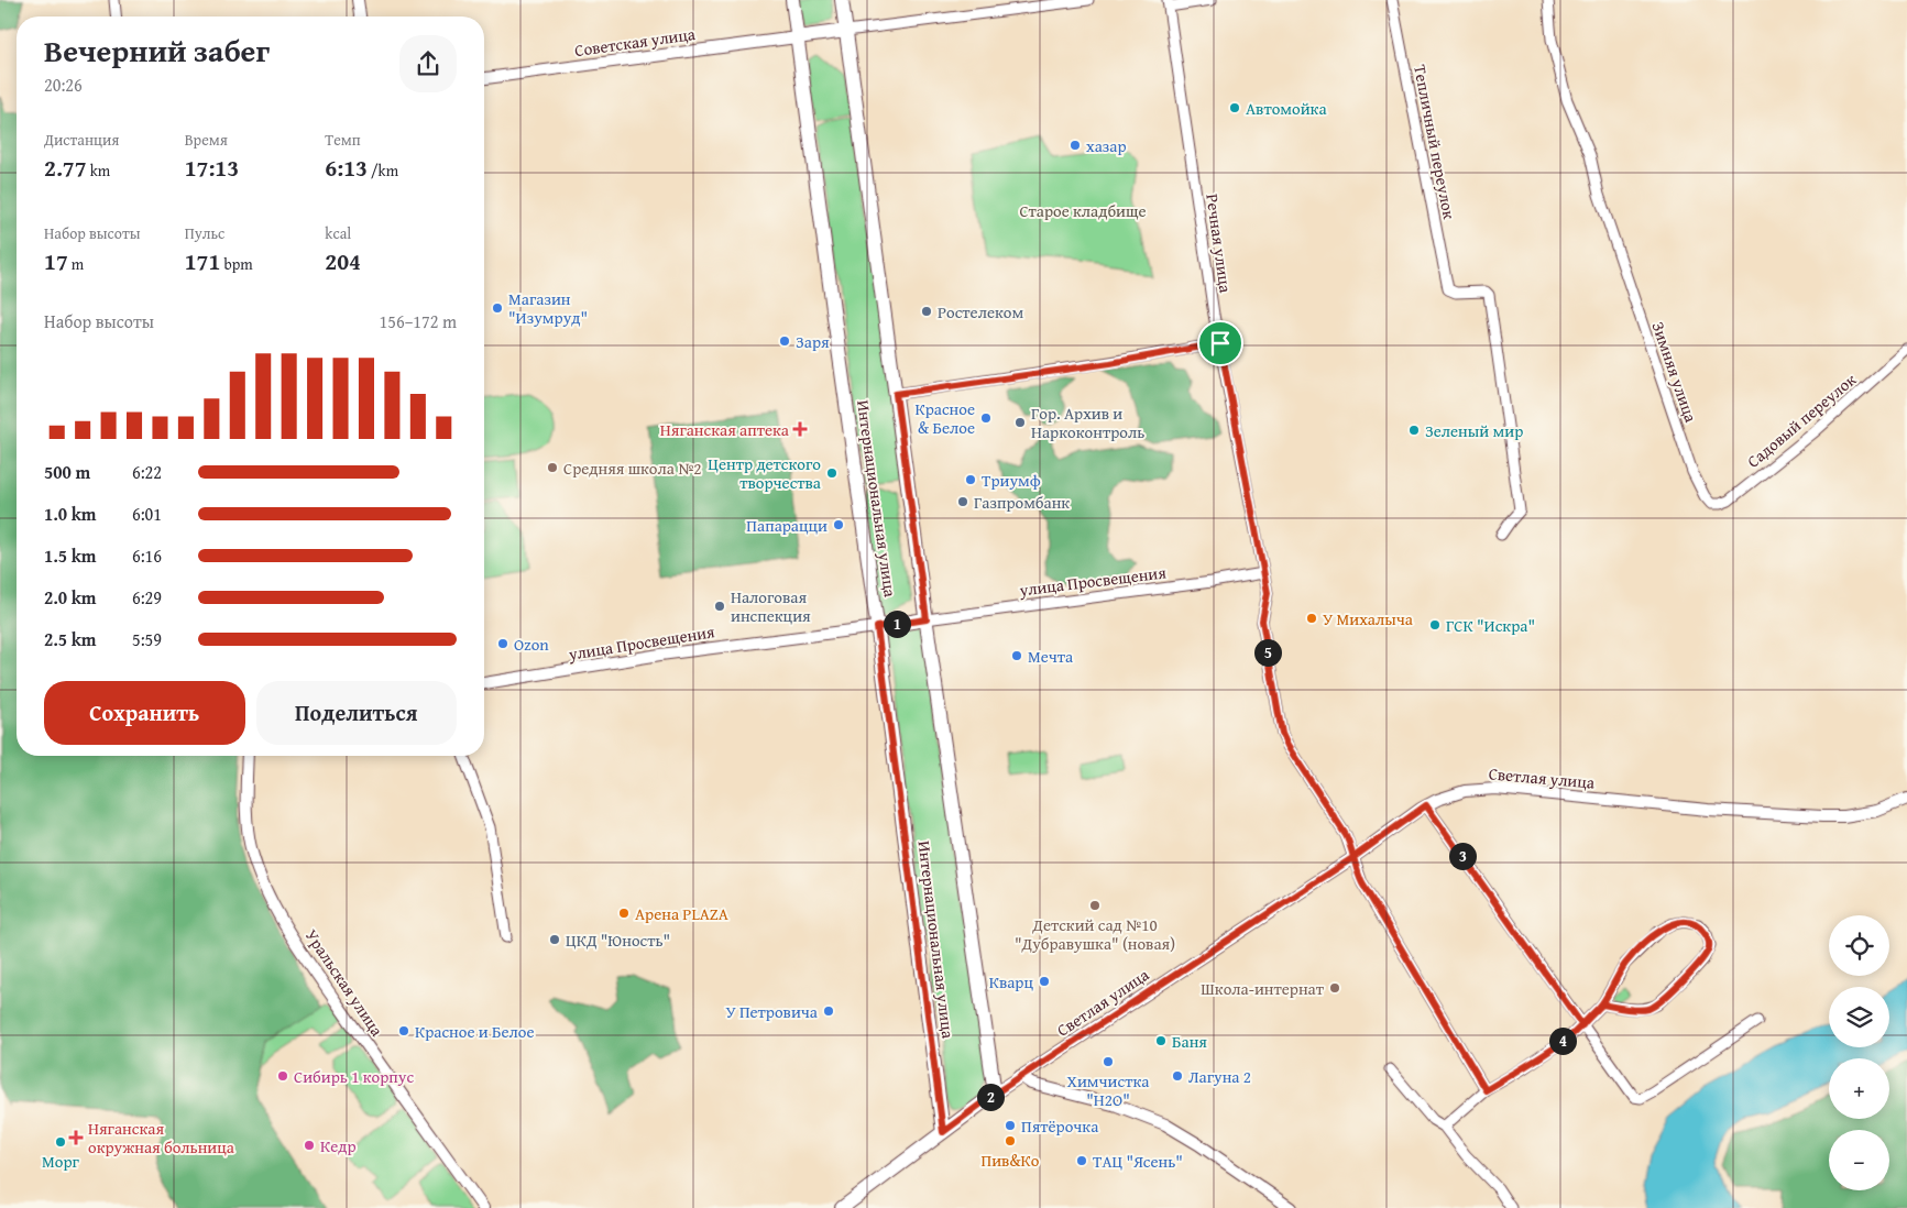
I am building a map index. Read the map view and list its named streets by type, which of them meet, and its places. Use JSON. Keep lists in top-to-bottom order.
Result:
{
  "streets": {
    "main road": ["Интернациональная улица"],
    "street": [
      "Советская улица",
      "Тепличный переулок",
      "Речная улица",
      "Зимняя улица",
      "Садовый переулок",
      "улица Просвещения",
      "Светлая улица",
      "Уральская улица"
    ]
  },
  "crossings": [
    ["Советская улица", "Интернациональная улица"],
    ["Речная улица", "улица Просвещения"],
    ["Речная улица", "Светлая улица"],
    ["Зимняя улица", "Садовый переулок"],
    ["Интернациональная улица", "улица Просвещения"],
    ["Интернациональная улица", "Светлая улица"]
  ],
  "parks": ["Старое кладбище"],
  "places": {
    "other": [
      "Автомойка",
      "хазар",
      "Магазин \"Изумруд\"",
      "Ростелеком",
      "Заря",
      "Красное & Белое",
      "Гор. Архив и Наркоконтроль",
      "Зеленый мир",
      "Средняя школа №2",
      "Центр детского творчества",
      "Триумф",
      "Газпромбанк",
      "Папарацци",
      "Налоговая инспекция",
      "У Михалыча",
      "ГСК \"Искра\"",
      "Ozon",
      "Мечта",
      "Детский сад №10 \"Дубравушка\" (новая)",
      "Арена PLAZA",
      "ЦКД \"Юность\"",
      "Кварц",
      "Школа-интернат",
      "У Петровича",
      "Красное и Белое",
      "Баня",
      "Химчистка \"H2O\"",
      "Сибирь 1 корпус",
      "Лагуна 2",
      "Пятёрочка",
      "Пив&Ко",
      "Морг",
      "Кедр",
      "ТАЦ \"Ясень\""
    ],
    "health": ["Няганская аптека", "Няганская окружная больница"]
  },
  "page": {
    "heading": ["Вечерний забег", "20:26"],
    "stats": [
      ["Дистанция", "2.77 km"],
      ["Время", "17:13"],
      ["Темп", "6:13 /km"],
      ["Набор высоты", "17 m"],
      ["Пульс", "171 bpm"],
      ["kcal", "204"]
    ],
    "chart": ["Набор высоты", "156–172 m"],
    "list": [
      {
        "name": "500 m",
        "note": "6:22"
      },
      {
        "name": "1.0 km",
        "note": "6:01"
      },
      {
        "name": "1.5 km",
        "note": "6:16"
      },
      {
        "name": "2.0 km",
        "note": "6:29"
      },
      {
        "name": "2.5 km",
        "note": "5:59"
      }
    ],
    "pins": [
      "1",
      "5",
      "3",
      "4",
      "2"
    ],
    "buttons": ["Сохранить", "Поделиться"],
    "map_buttons": ["+", "−"]
  }
}
